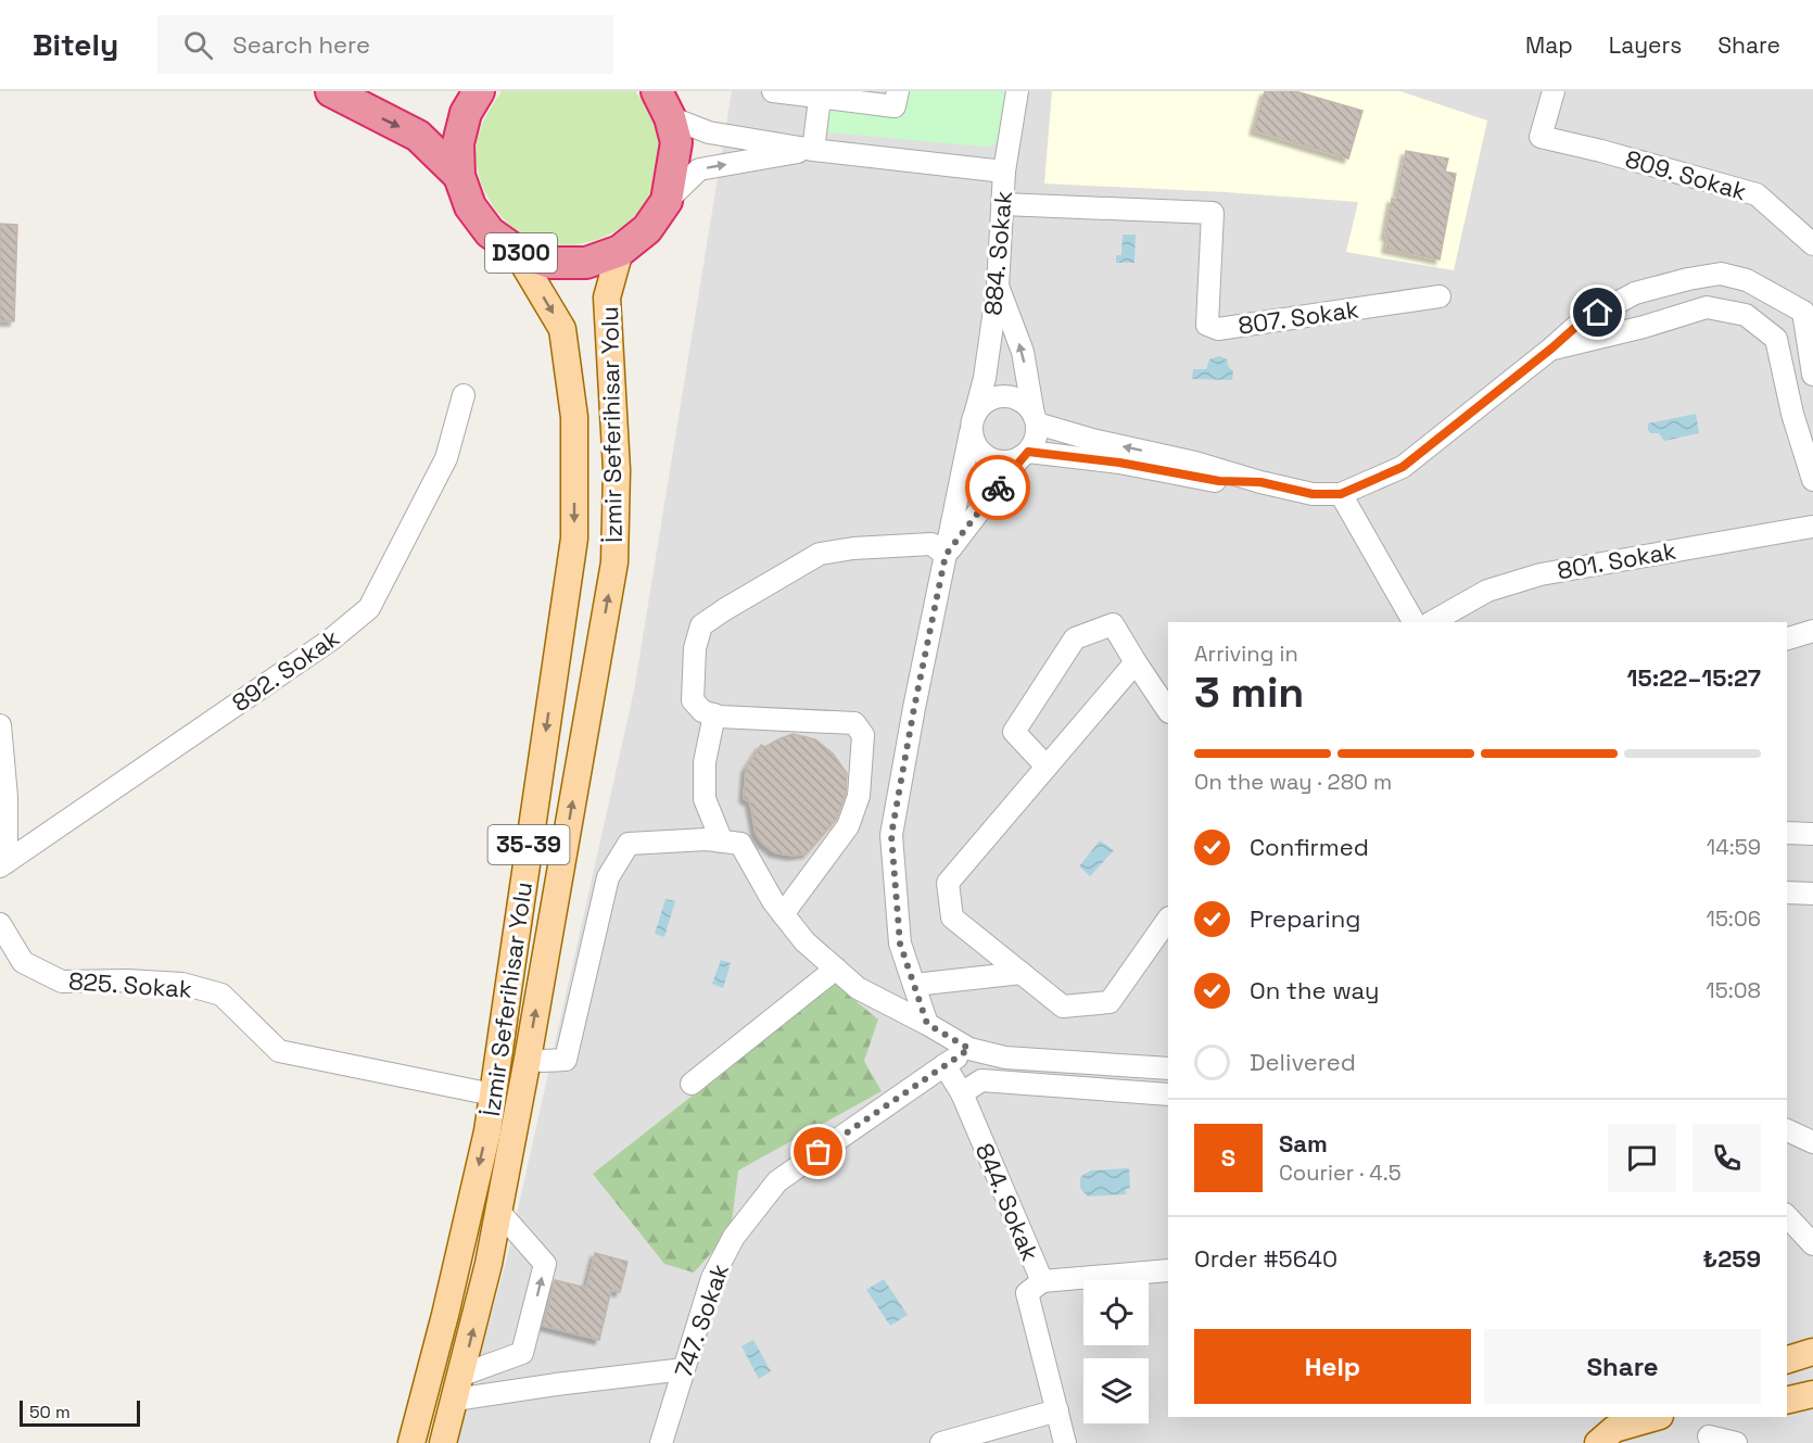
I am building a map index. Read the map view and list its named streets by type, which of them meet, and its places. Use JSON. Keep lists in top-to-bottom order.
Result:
{
  "streets": {
    "highway": ["D300"],
    "main road": ["İzmir Seferihisar Yolu", "35-39"],
    "street": [
      "809. Sokak",
      "884. Sokak",
      "807. Sokak",
      "801. Sokak",
      "892. Sokak",
      "825. Sokak",
      "844. Sokak",
      "747. Sokak"
    ]
  },
  "crossings": [
    ["D300", "İzmir Seferihisar Yolu"],
    ["884. Sokak", "807. Sokak"],
    ["İzmir Seferihisar Yolu", "825. Sokak"],
    ["844. Sokak", "747. Sokak"]
  ],
  "scale_bar": "50 m",
  "page": {
    "header": "Bitely",
    "search": "Search here",
    "nav": ["Map", "Layers", "Share"],
    "heading": ["3 min", "Arriving in", "15:22–15:27"],
    "panel": [
      "Sam",
      "Courier · 4.5",
      "Order #5640",
      "₺259"
    ],
    "bar": "On the way · 280 m",
    "list": [
      ["Confirmed", "14:59"],
      ["Preparing", "15:06"],
      ["On the way", "15:08"],
      "Delivered"
    ],
    "round": "S",
    "buttons": ["Help", "Share"],
    "scale": "50 m"
  }
}
